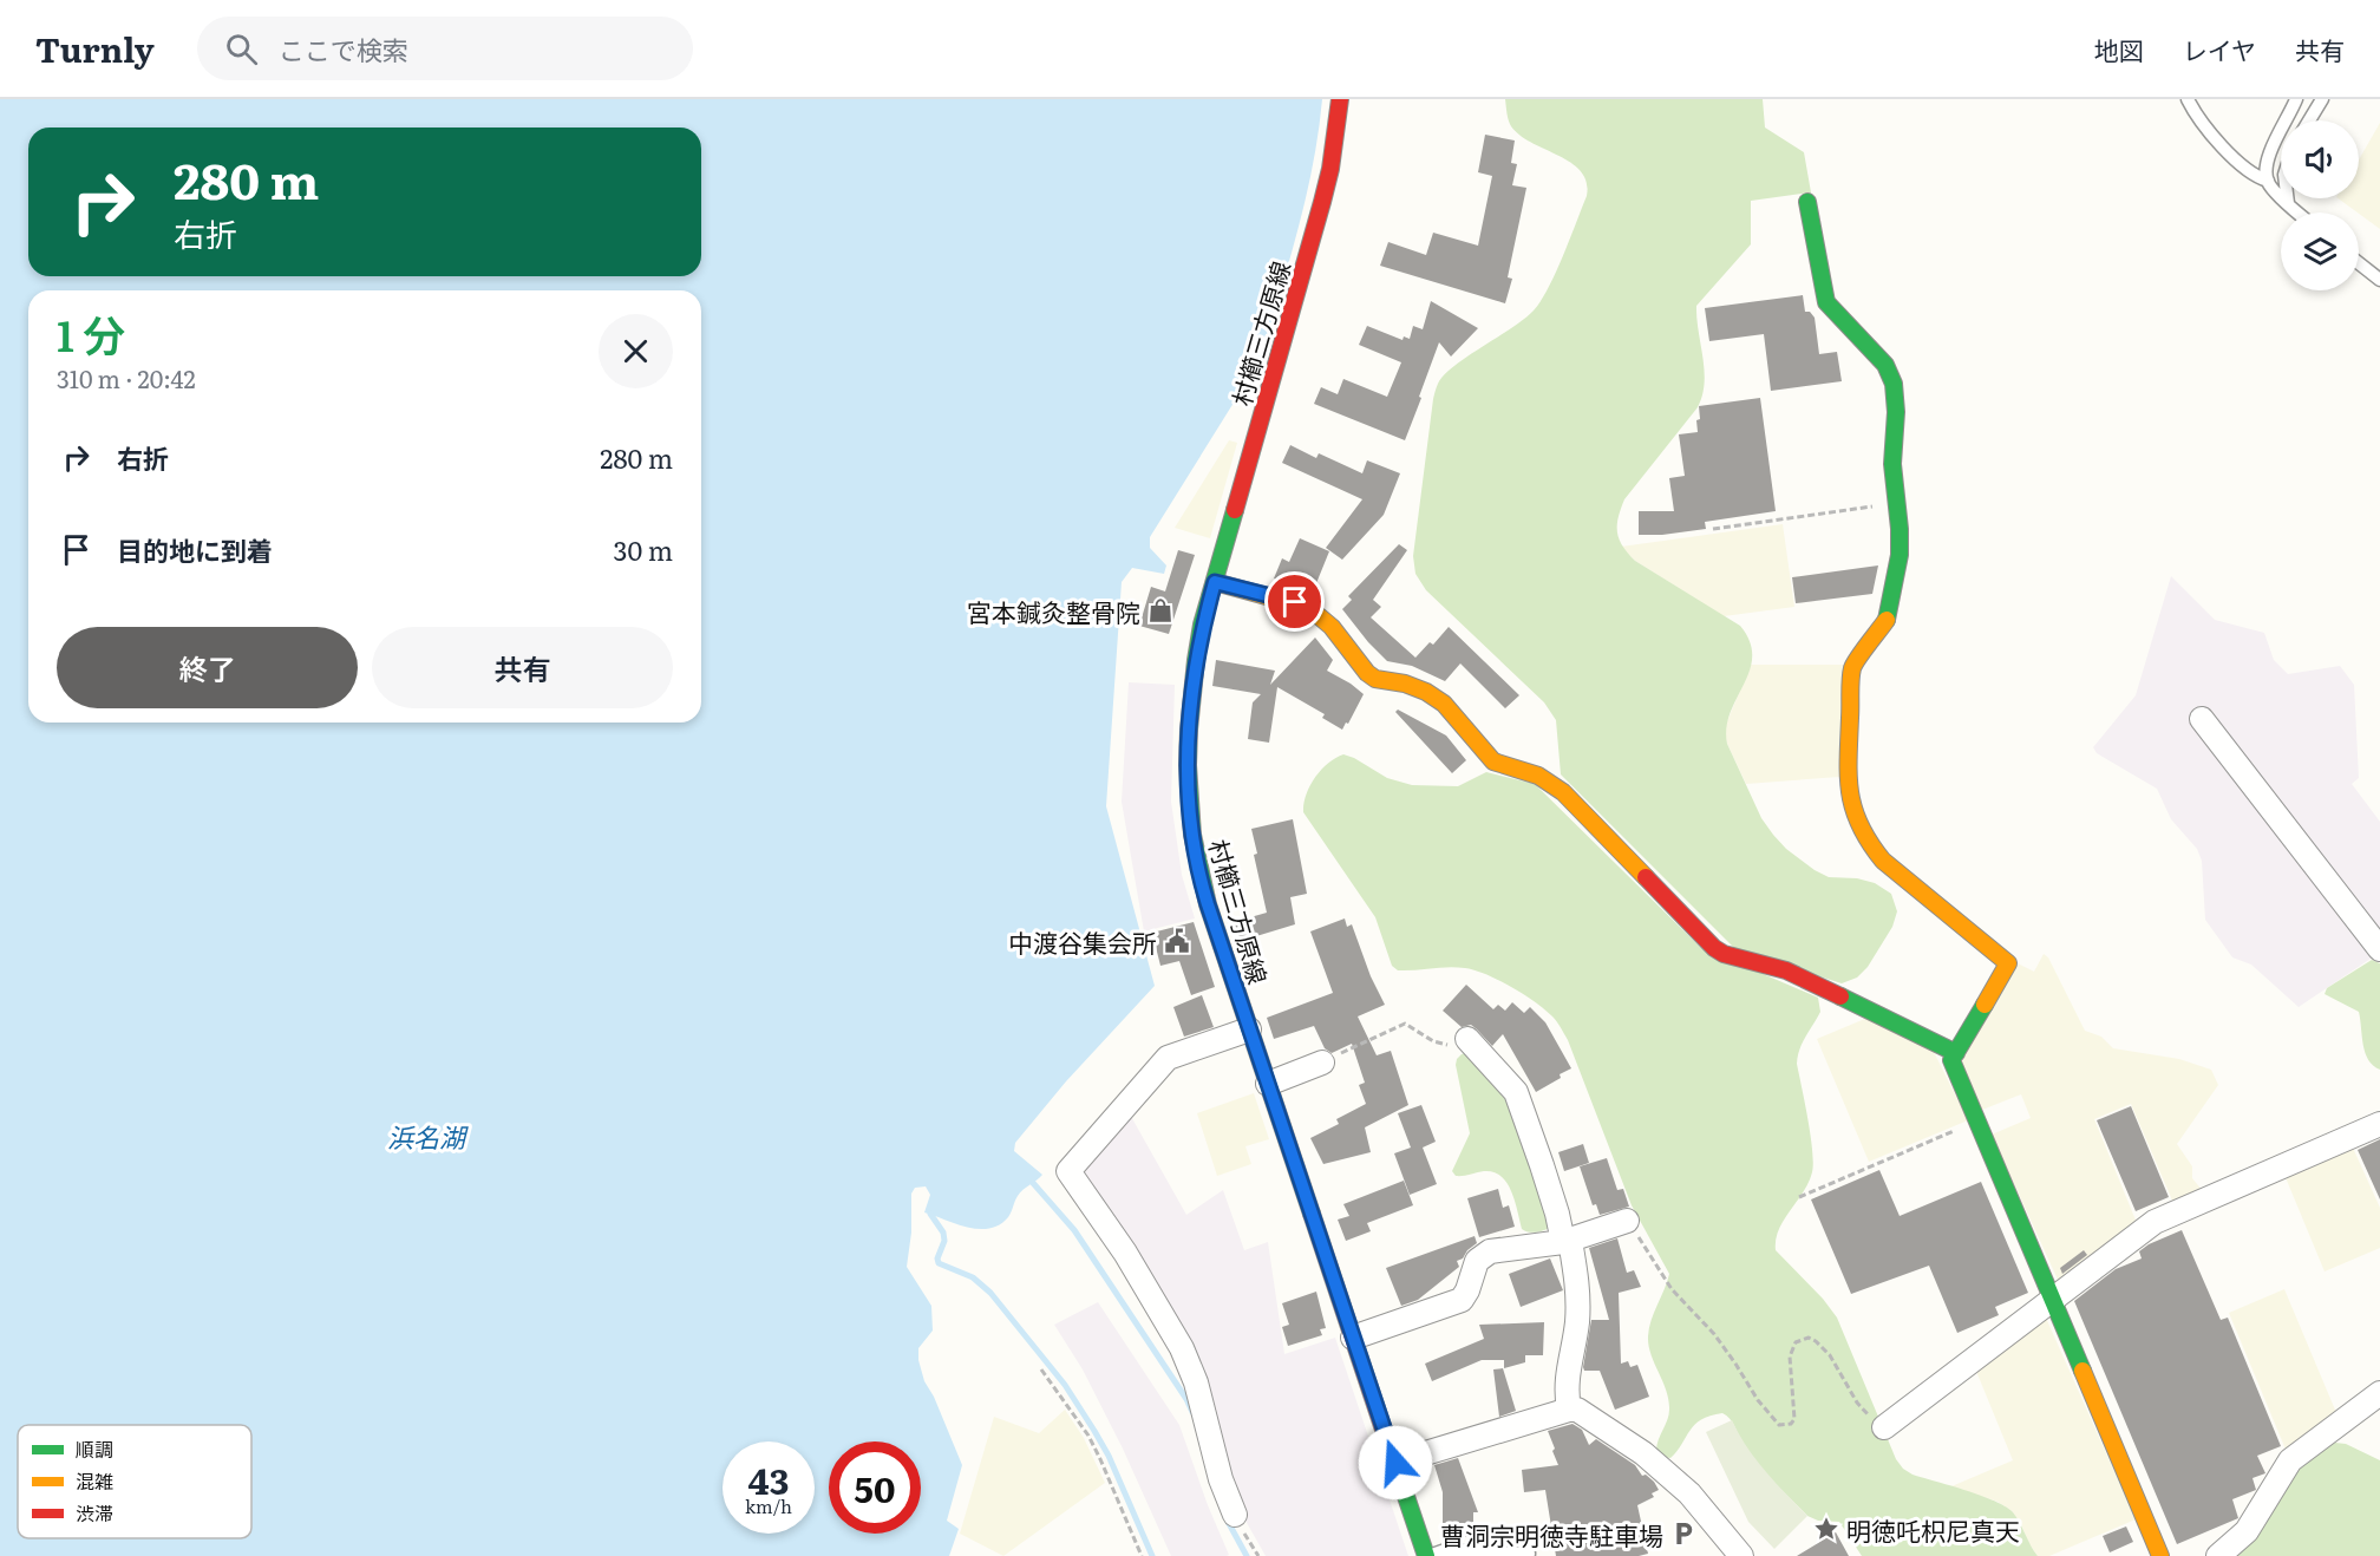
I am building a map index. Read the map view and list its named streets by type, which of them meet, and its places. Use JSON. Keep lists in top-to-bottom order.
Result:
{
  "streets": {
    "street": ["村櫛三方原線"]
  },
  "water": ["浜名湖"],
  "places": {
    "shop": ["宮本鍼灸整骨院"],
    "public building": ["中渡谷集会所"],
    "place": ["明徳吒枳尼真天"],
    "parking": ["曹洞宗明徳寺駐車場"]
  },
  "legend": ["順調", "混雑", "渋滞"],
  "page": {
    "header": "Turnly",
    "search": "ここで検索",
    "nav": ["地図", "レイヤ", "共有"],
    "turn": ["280 m", "右折"],
    "heading": ["1 分", "310 m · 20:42"],
    "list": [
      {
        "name": "右折",
        "value": "280 m"
      },
      {
        "name": "目的地に到着",
        "value": "30 m"
      }
    ],
    "buttons": ["終了", "共有"],
    "speed": "43 km/h",
    "limit": "50"
  }
}
